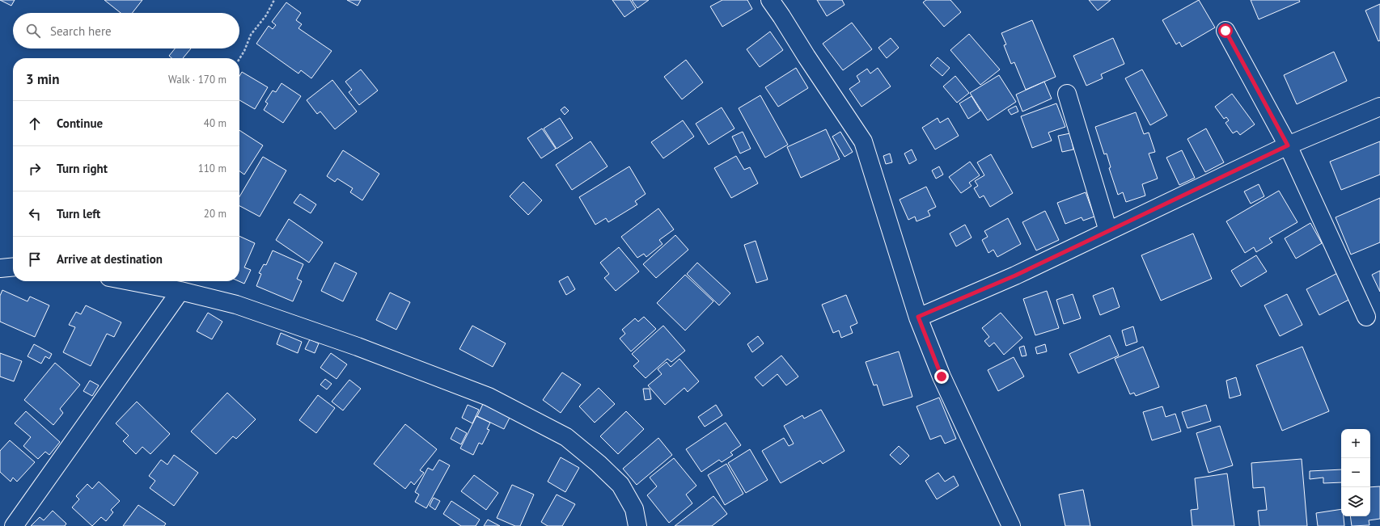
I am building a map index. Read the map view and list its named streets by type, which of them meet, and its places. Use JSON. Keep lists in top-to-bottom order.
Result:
{
  "page": {
    "search": "Search here",
    "heading": ["3 min", "Walk · 170 m"],
    "list": [
      ["Continue", "40 m"],
      ["Turn right", "110 m"],
      ["Turn left", "20 m"],
      "Arrive at destination"
    ],
    "map_buttons": ["+", "−"]
  }
}
